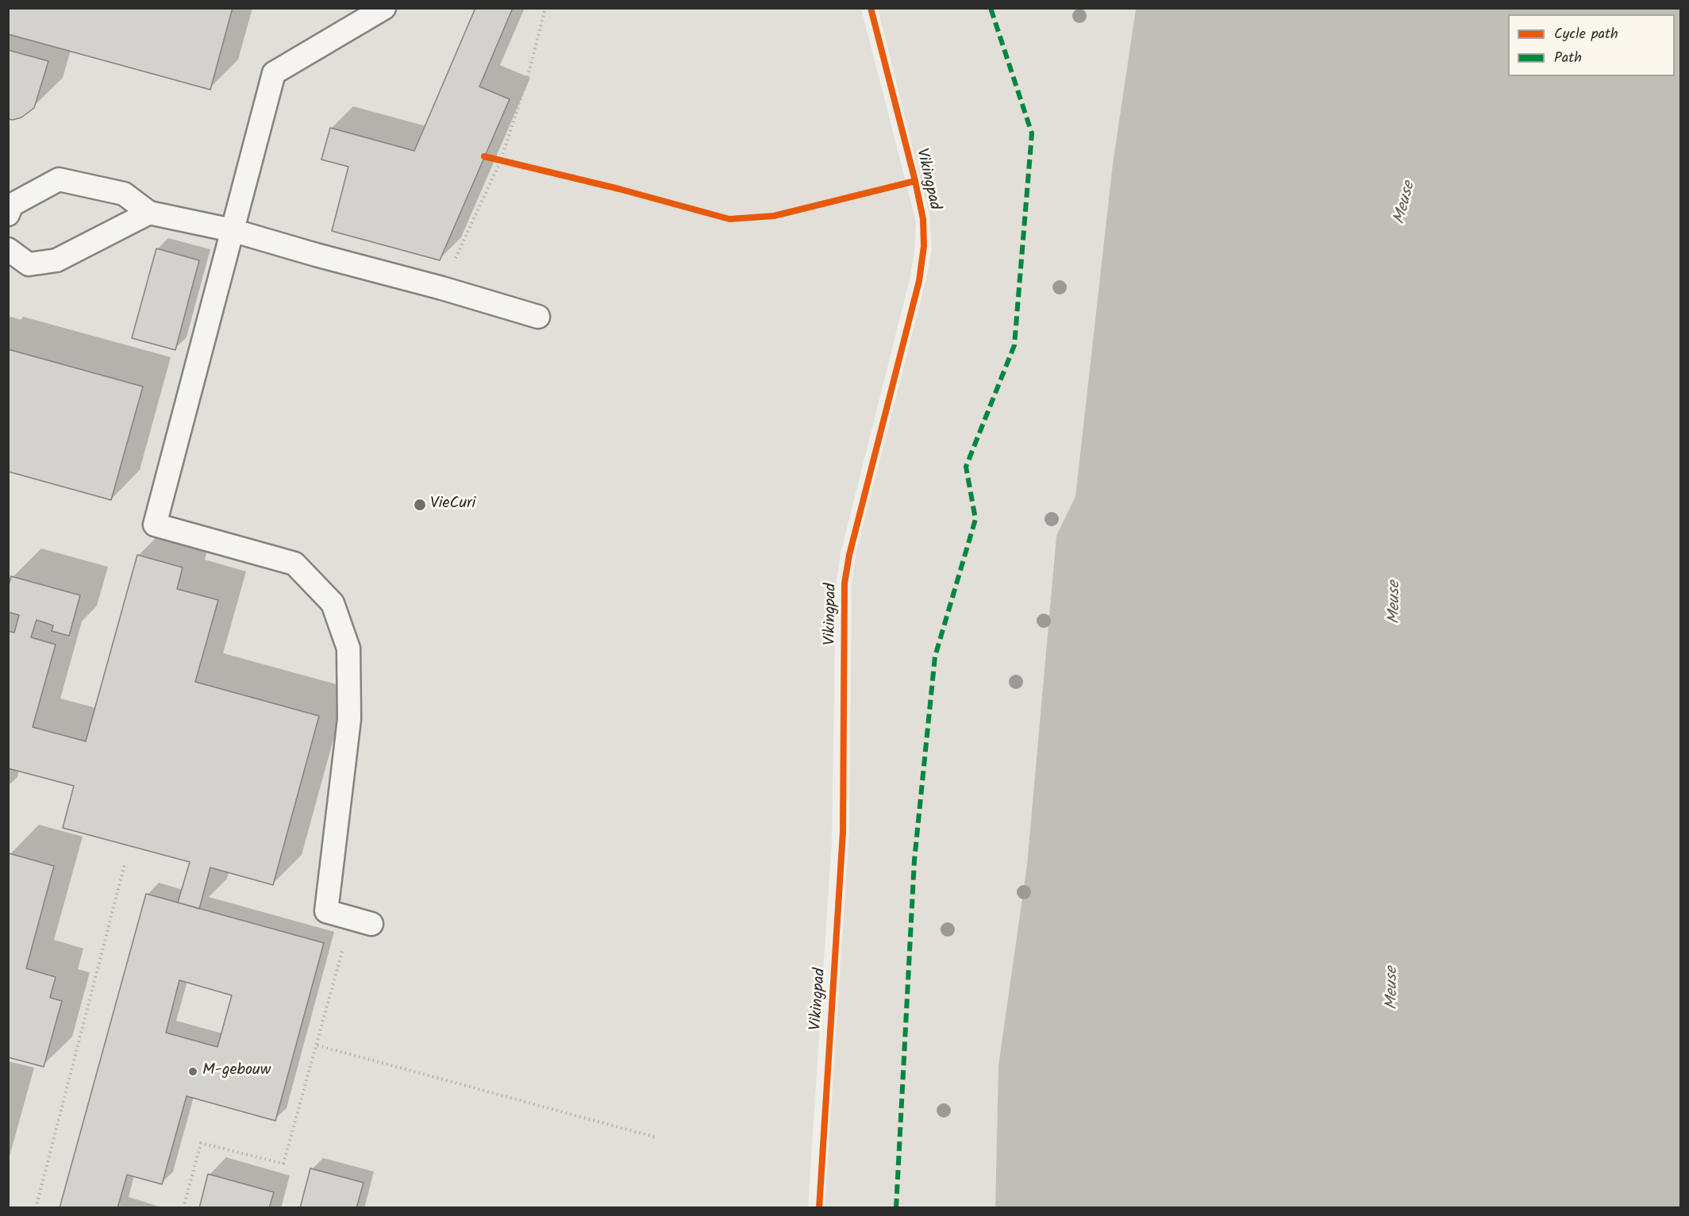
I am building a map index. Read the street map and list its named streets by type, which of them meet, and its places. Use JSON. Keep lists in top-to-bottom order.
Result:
{
  "streets": {
    "cycle path": ["Vikingpad"]
  },
  "water": ["Meuse"],
  "places": ["VieCuri", "M-gebouw"],
  "legend": ["Cycle path", "Path"]
}
